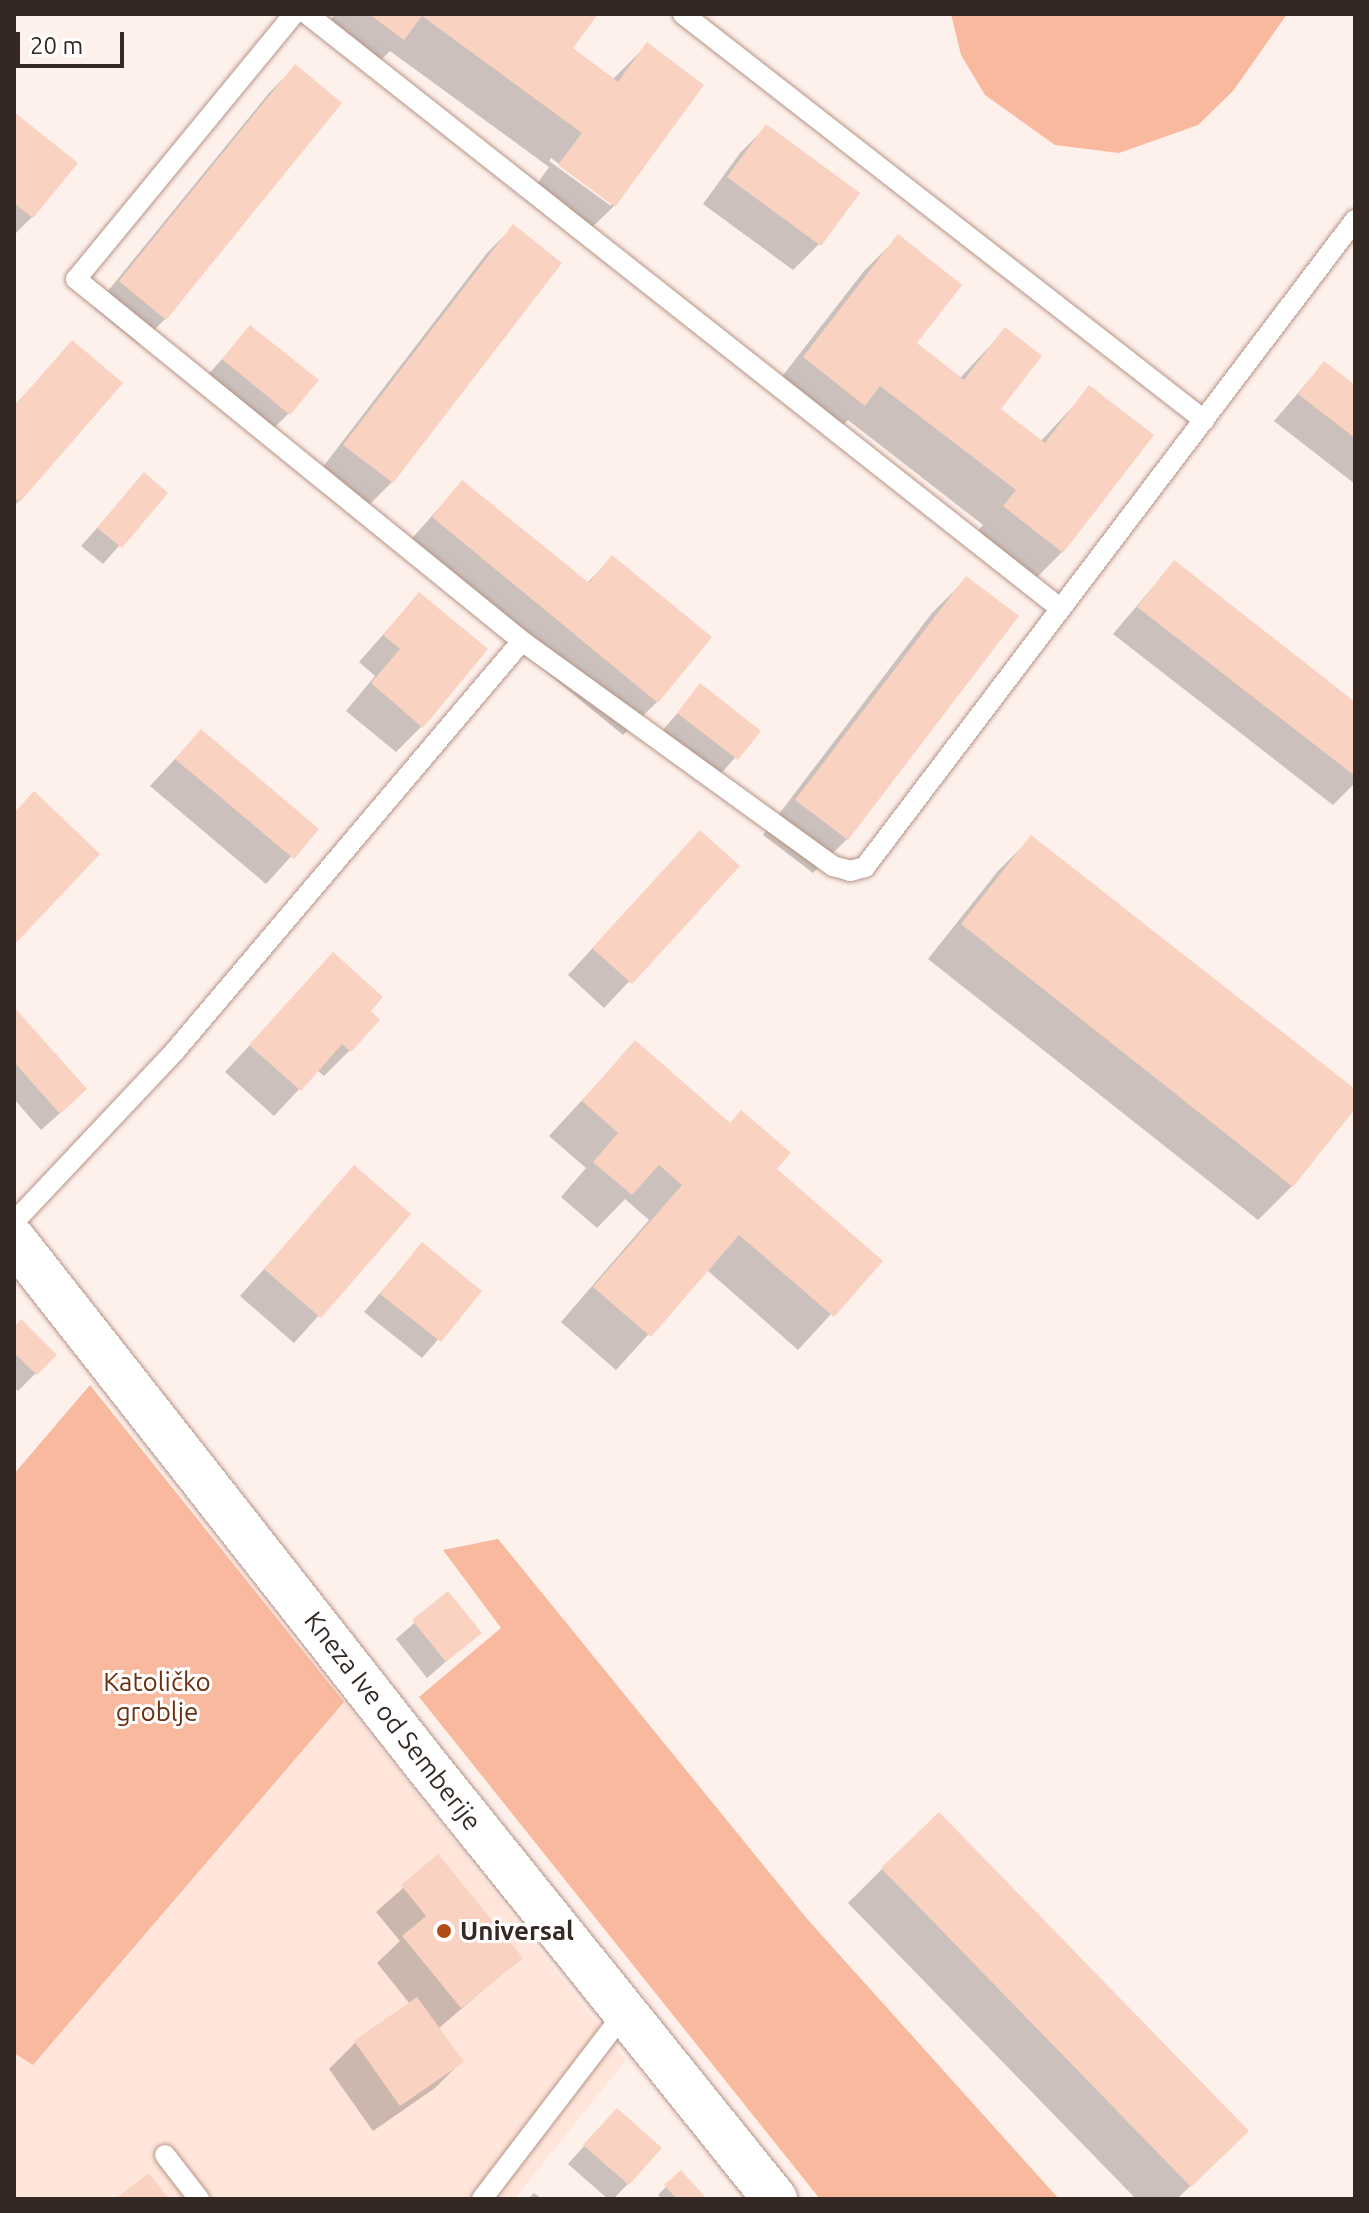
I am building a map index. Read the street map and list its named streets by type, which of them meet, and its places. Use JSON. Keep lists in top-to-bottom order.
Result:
{
  "streets": {
    "street": ["Kneza Ive od Semberije"]
  },
  "parks": ["Katoličko groblje"],
  "places": ["Universal"],
  "scale_bar": "20 m"
}
